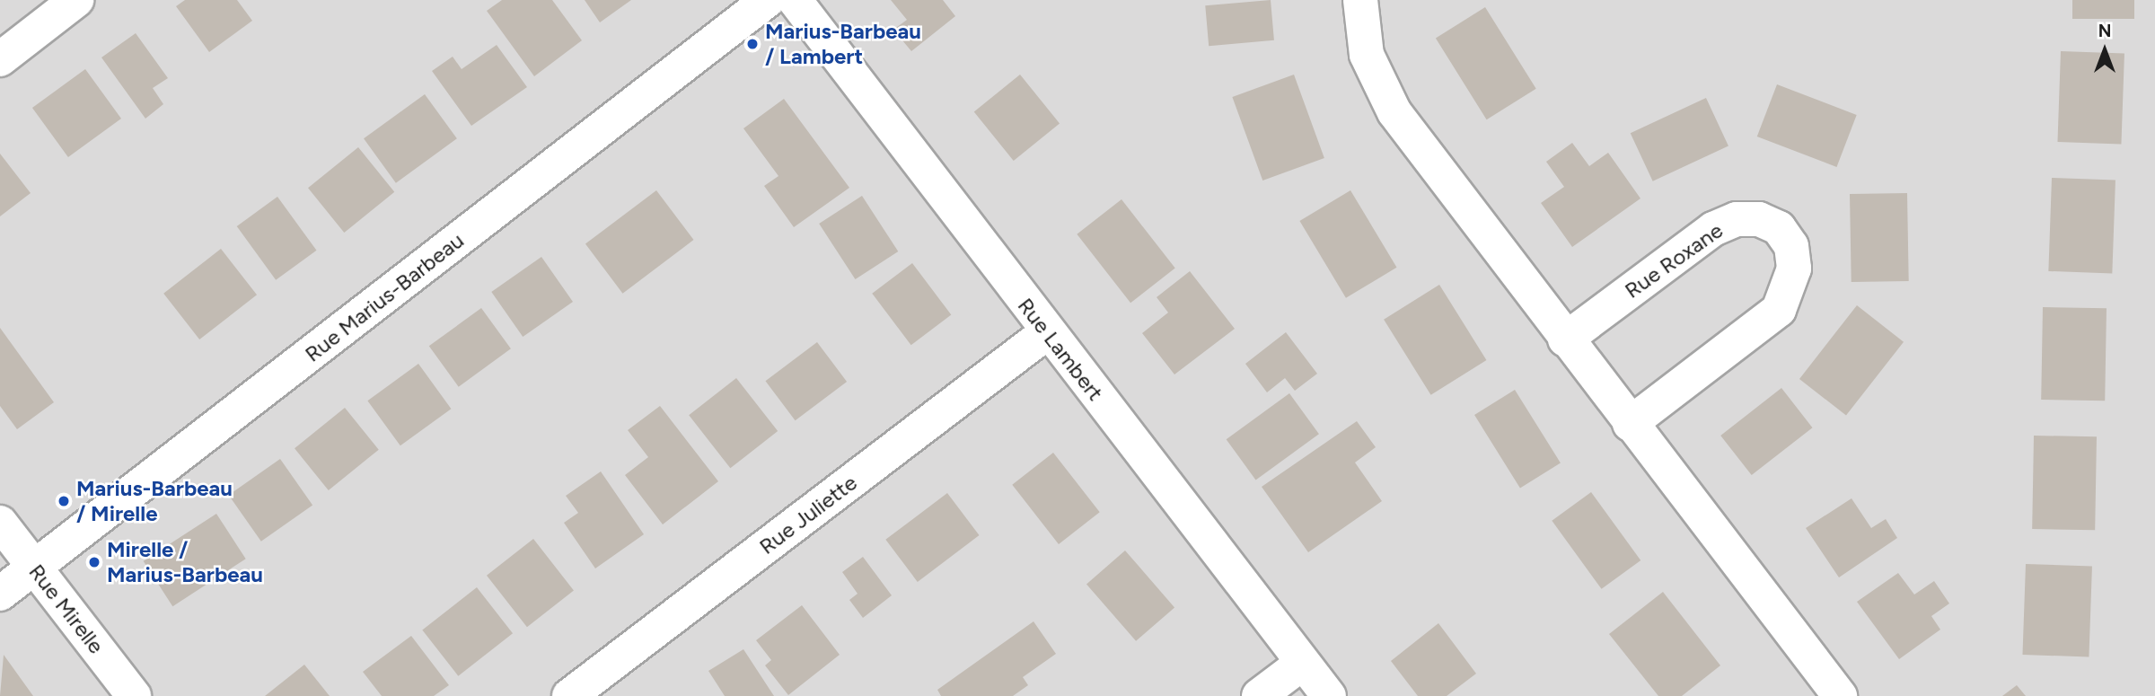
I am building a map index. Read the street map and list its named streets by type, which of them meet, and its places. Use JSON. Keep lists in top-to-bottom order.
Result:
{
  "streets": {
    "street": [
      "Rue Roxane",
      "Rue Marius-Barbeau",
      "Rue Lambert",
      "Rue Juliette",
      "Rue Mirelle"
    ]
  },
  "crossings": [
    ["Rue Marius-Barbeau", "Rue Mirelle"],
    ["Rue Lambert", "Rue Juliette"]
  ],
  "places": ["Marius-Barbeau / Lambert", "Marius-Barbeau / Mirelle", "Mirelle / Marius-Barbeau"],
  "north": "top"
}
